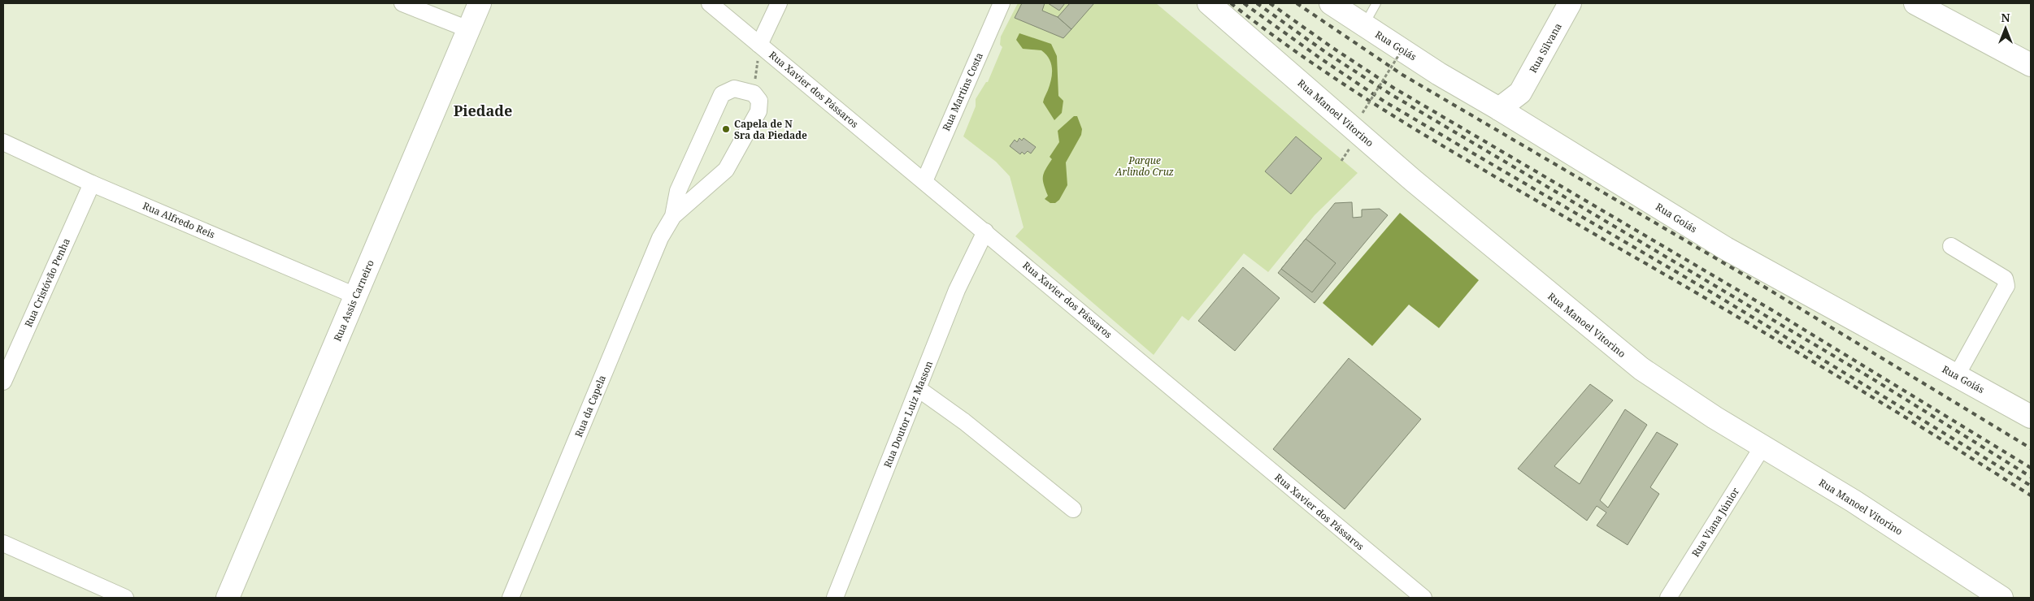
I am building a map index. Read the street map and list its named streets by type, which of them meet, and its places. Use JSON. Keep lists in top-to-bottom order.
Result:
{
  "streets": {
    "main road": [
      "Rua Goiás",
      "Rua Silvana",
      "Rua Manoel Vitorino",
      "Rua Assis Carneiro"
    ],
    "street": [
      "Rua Xavier dos Pássaros",
      "Rua Martins Costa",
      "Rua Alfredo Reis",
      "Rua Cristóvão Penha",
      "Rua da Capela",
      "Rua Doutor Luiz Masson",
      "Rua Viana Júnior"
    ]
  },
  "crossings": [
    ["Rua Goiás", "Rua Silvana"],
    ["Rua Xavier dos Pássaros", "Rua Martins Costa"],
    ["Rua Xavier dos Pássaros", "Rua Doutor Luiz Masson"],
    ["Rua Manoel Vitorino", "Rua Viana Júnior"],
    ["Rua Alfredo Reis", "Rua Cristóvão Penha"],
    ["Rua Alfredo Reis", "Rua Assis Carneiro"]
  ],
  "districts": ["Piedade"],
  "parks": ["Parque Arlindo Cruz"],
  "places": ["Capela de N Sra da Piedade"],
  "north": "top"
}
